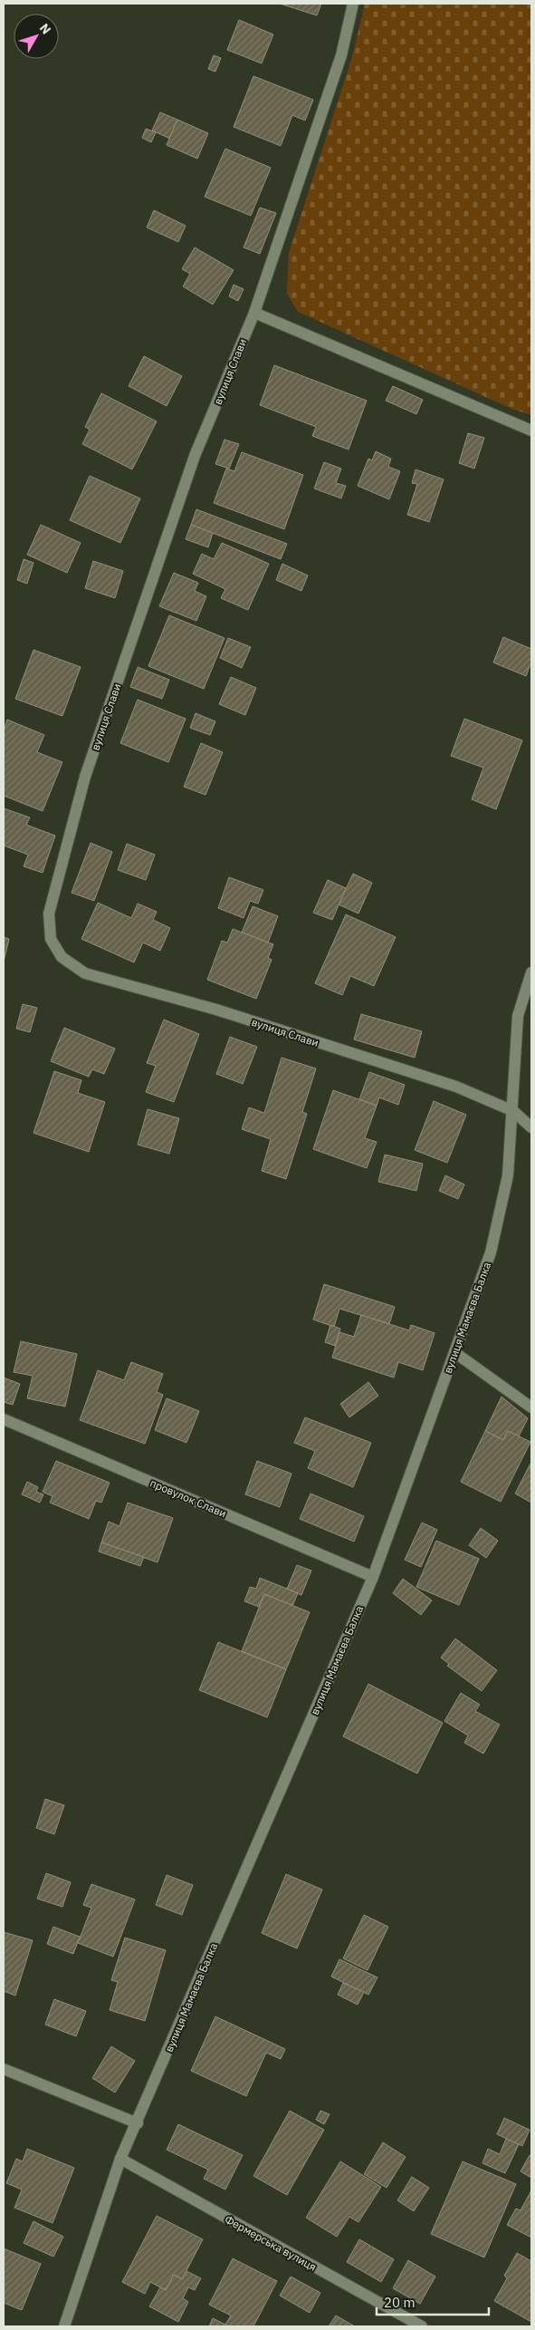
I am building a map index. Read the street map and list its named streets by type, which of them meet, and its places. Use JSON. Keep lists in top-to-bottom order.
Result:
{
  "streets": {
    "street": [
      "вулиця Слави",
      "вулиця Мамаєва Балка",
      "провулок Слави",
      "Фермерська вулиця"
    ]
  },
  "crossings": [
    ["вулиця Слави", "вулиця Мамаєва Балка"],
    ["вулиця Мамаєва Балка", "провулок Слави"],
    ["вулиця Мамаєва Балка", "Фермерська вулиця"]
  ],
  "scale_bar": "20 m",
  "north": "top right"
}
